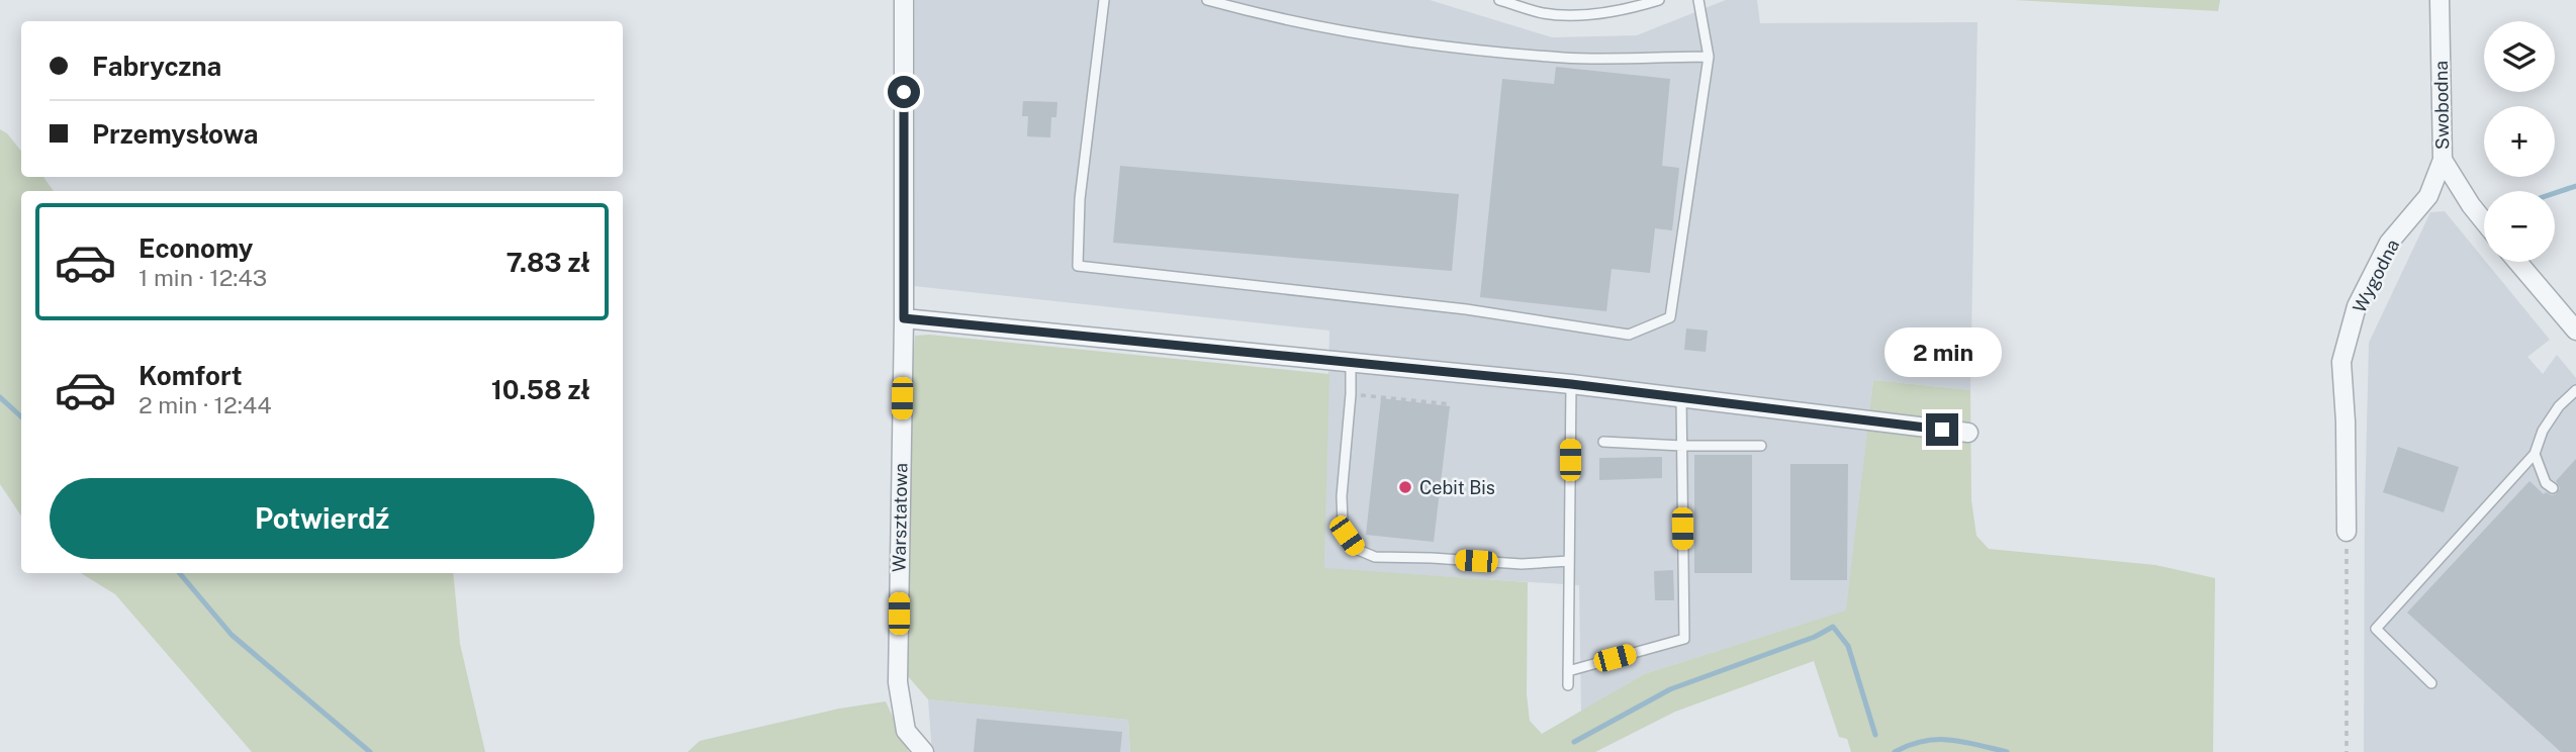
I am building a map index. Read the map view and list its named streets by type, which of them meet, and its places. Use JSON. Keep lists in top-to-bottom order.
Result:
{
  "streets": {
    "street": ["Swobodna", "Wygodna", "Warsztatowa"]
  },
  "crossings": [
    ["Swobodna", "Wygodna"]
  ],
  "places": ["Cebit Bis"],
  "page": {
    "map_buttons": ["+", "−"],
    "banner": ["Fabryczna", "Przemysłowa"],
    "list": [
      {
        "name": "Economy",
        "note": "1 min · 12:43",
        "value": "7.83 zł"
      },
      {
        "name": "Komfort",
        "note": "2 min · 12:44",
        "value": "10.58 zł"
      }
    ],
    "bubble": "2 min",
    "buttons": "Potwierdź"
  }
}
